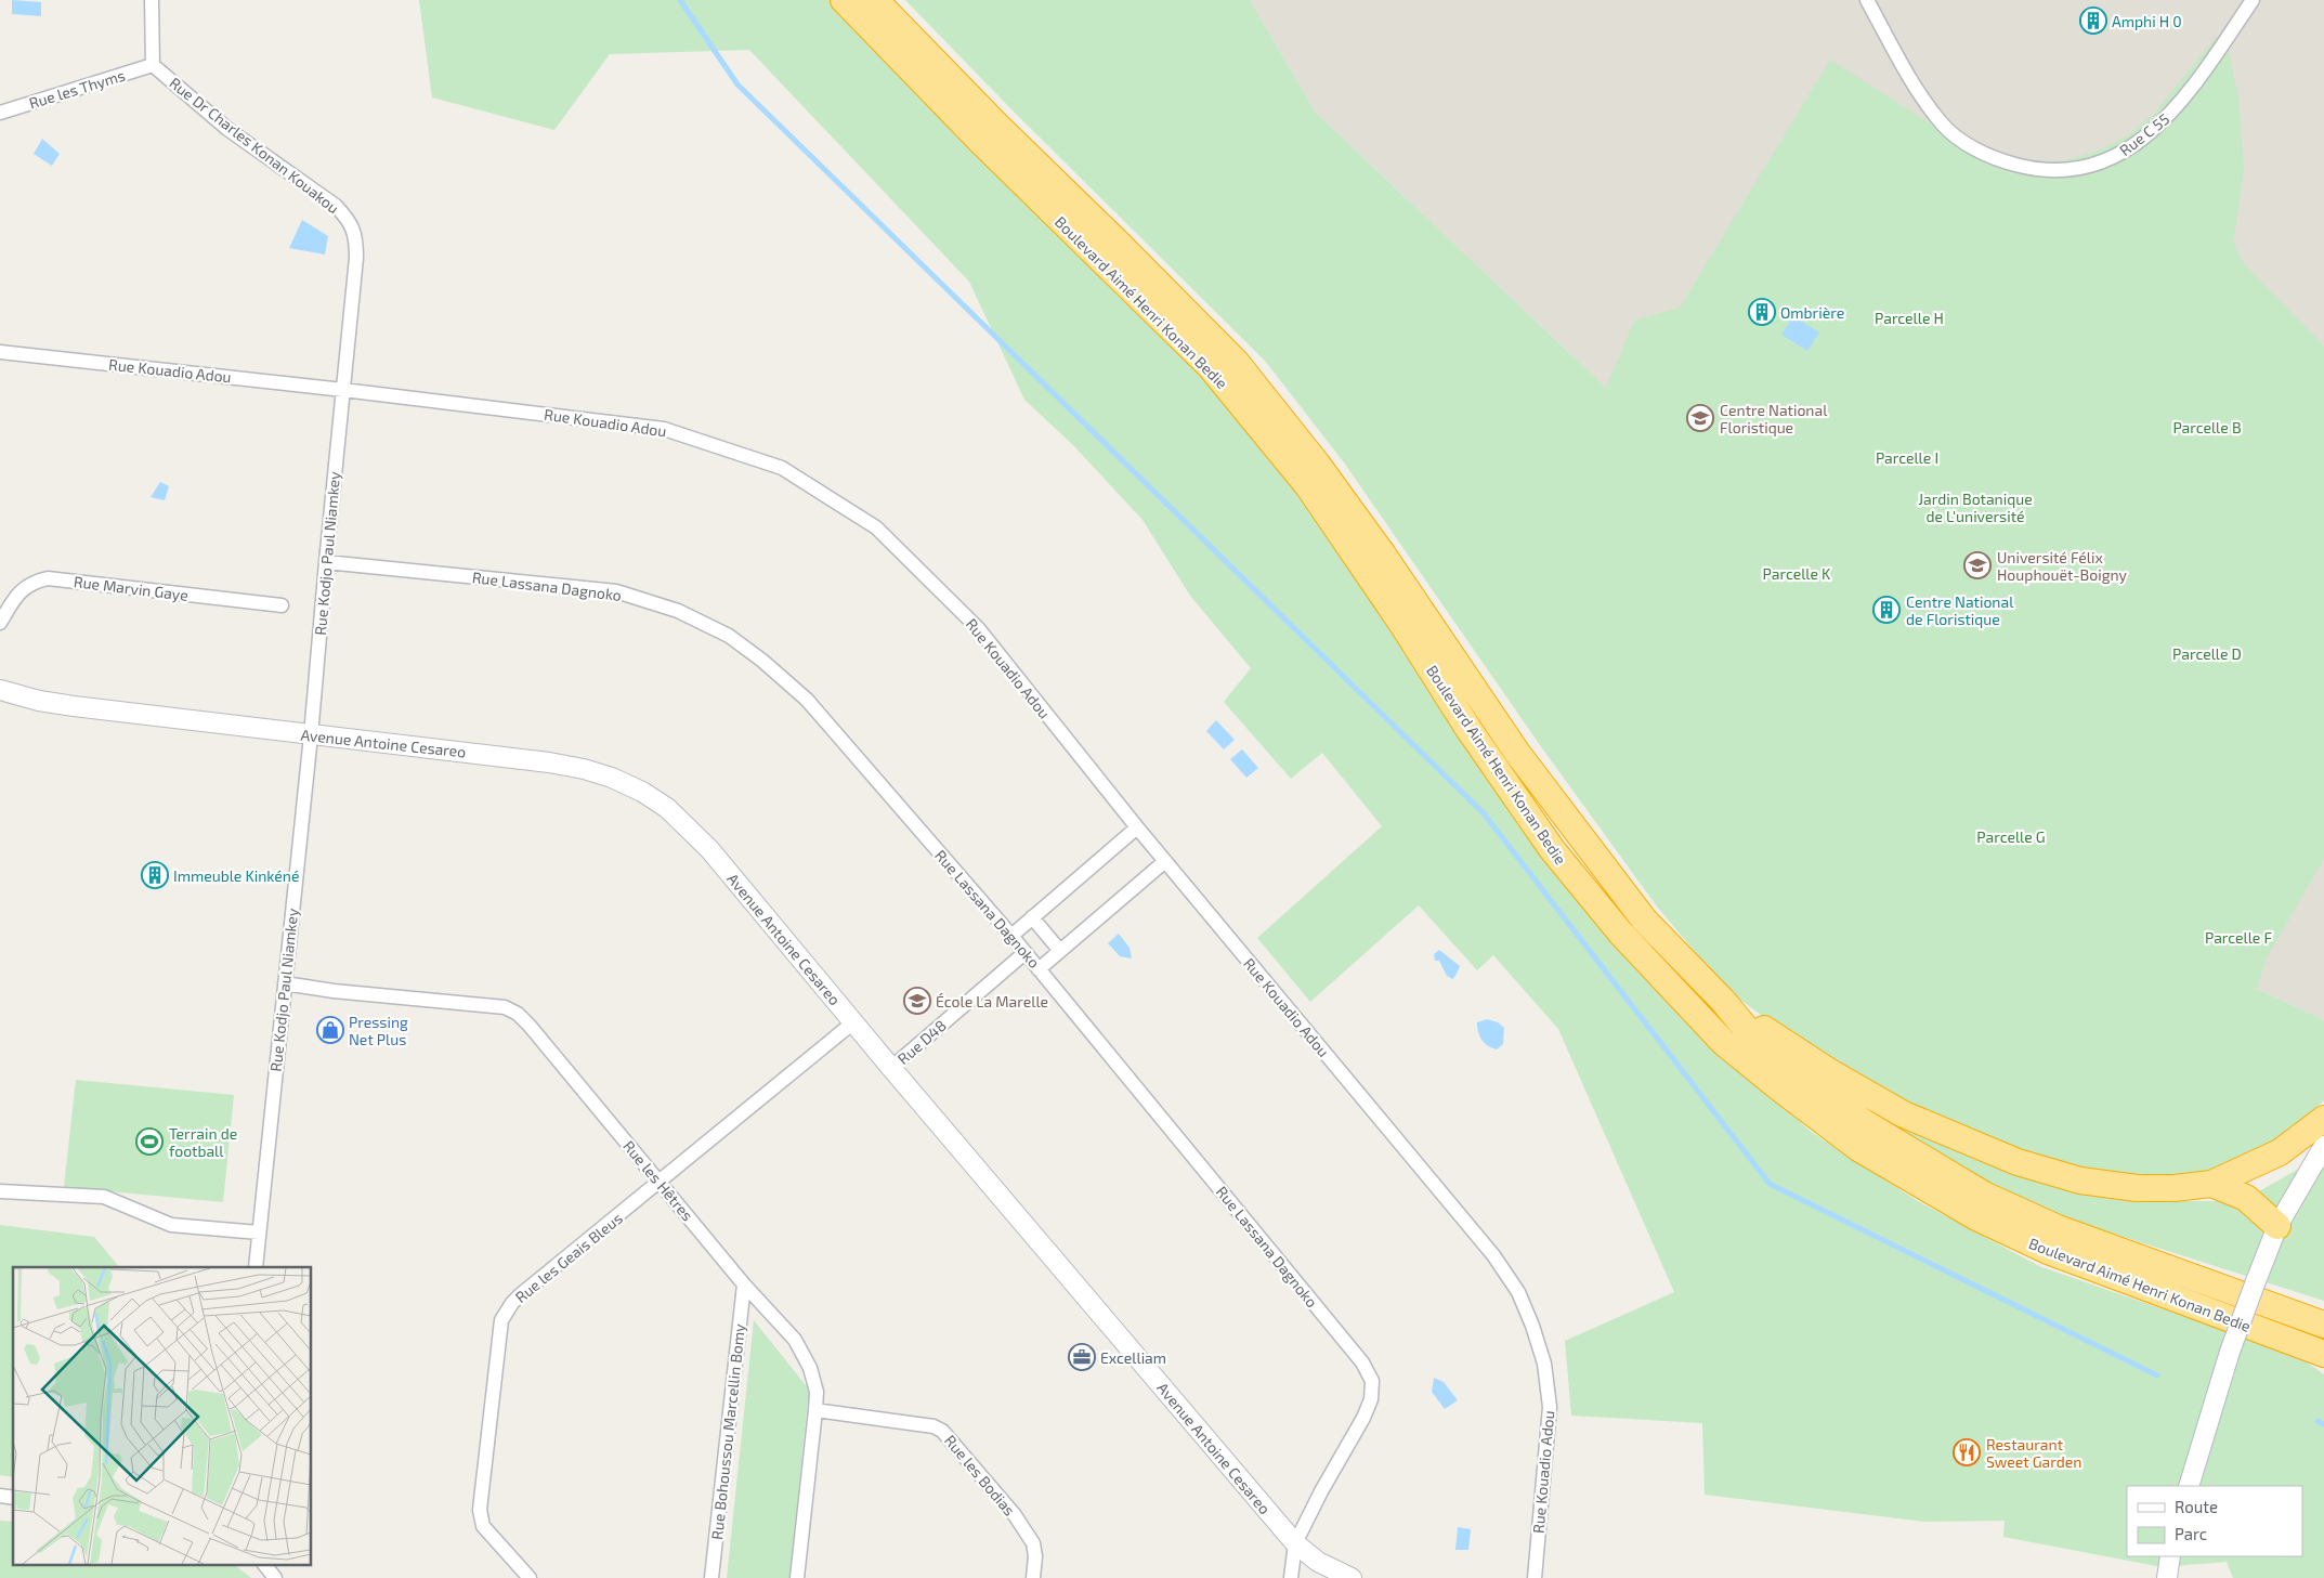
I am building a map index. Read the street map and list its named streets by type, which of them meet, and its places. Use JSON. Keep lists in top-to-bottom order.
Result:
{
  "streets": {
    "highway": ["Boulevard Aimé Henri Konan Bedie"],
    "street": [
      "Rue les Thyms",
      "Rue C 55",
      "Rue Dr Charles Konan Kouakou",
      "Rue Kouadio Adou",
      "Rue Kodjo Paul Niamkey",
      "Rue Lassana Dagnoko",
      "Rue Marvin Gaye",
      "Avenue Antoine Cesareo",
      "Rue D48",
      "Rue les Hêtres",
      "Rue les Geais Bleus",
      "Rue Bohoussou Marcellin Bomy",
      "Rue les Bodias"
    ]
  },
  "crossings": [
    ["Rue les Thyms", "Rue Dr Charles Konan Kouakou"],
    ["Rue Dr Charles Konan Kouakou", "Rue Kouadio Adou"],
    ["Rue Dr Charles Konan Kouakou", "Rue Kodjo Paul Niamkey"],
    ["Rue Kouadio Adou", "Rue Kodjo Paul Niamkey"],
    ["Rue Kodjo Paul Niamkey", "Rue Lassana Dagnoko"],
    ["Rue Kodjo Paul Niamkey", "Avenue Antoine Cesareo"],
    ["Rue Kodjo Paul Niamkey", "Rue les Hêtres"],
    ["Rue Lassana Dagnoko", "Avenue Antoine Cesareo"],
    ["Rue Lassana Dagnoko", "Rue D48"],
    ["Avenue Antoine Cesareo", "Rue D48"],
    ["Avenue Antoine Cesareo", "Rue les Geais Bleus"],
    ["Rue les Hêtres", "Rue les Geais Bleus"],
    ["Rue les Hêtres", "Rue Bohoussou Marcellin Bomy"],
    ["Rue les Hêtres", "Rue les Bodias"]
  ],
  "parks": [
    "Parcelle H",
    "Parcelle B",
    "Parcelle I",
    "Jardin Botanique de L'université",
    "Parcelle K",
    "Parcelle D",
    "Parcelle G",
    "Parcelle F"
  ],
  "places": {
    "building": [
      "Amphi H 0",
      "Ombrière",
      "Centre National de Floristique",
      "Immeuble Kinkéné"
    ],
    "school or university": ["Centre National Floristique", "Université Félix Houphouët-Boigny", "École La Marelle"],
    "shop": ["Pressing Net Plus"],
    "sports": ["Terrain de football"],
    "office": ["Excelliam"],
    "restaurant": ["Restaurant Sweet Garden"]
  },
  "legend": ["Route", "Parc"]
}
